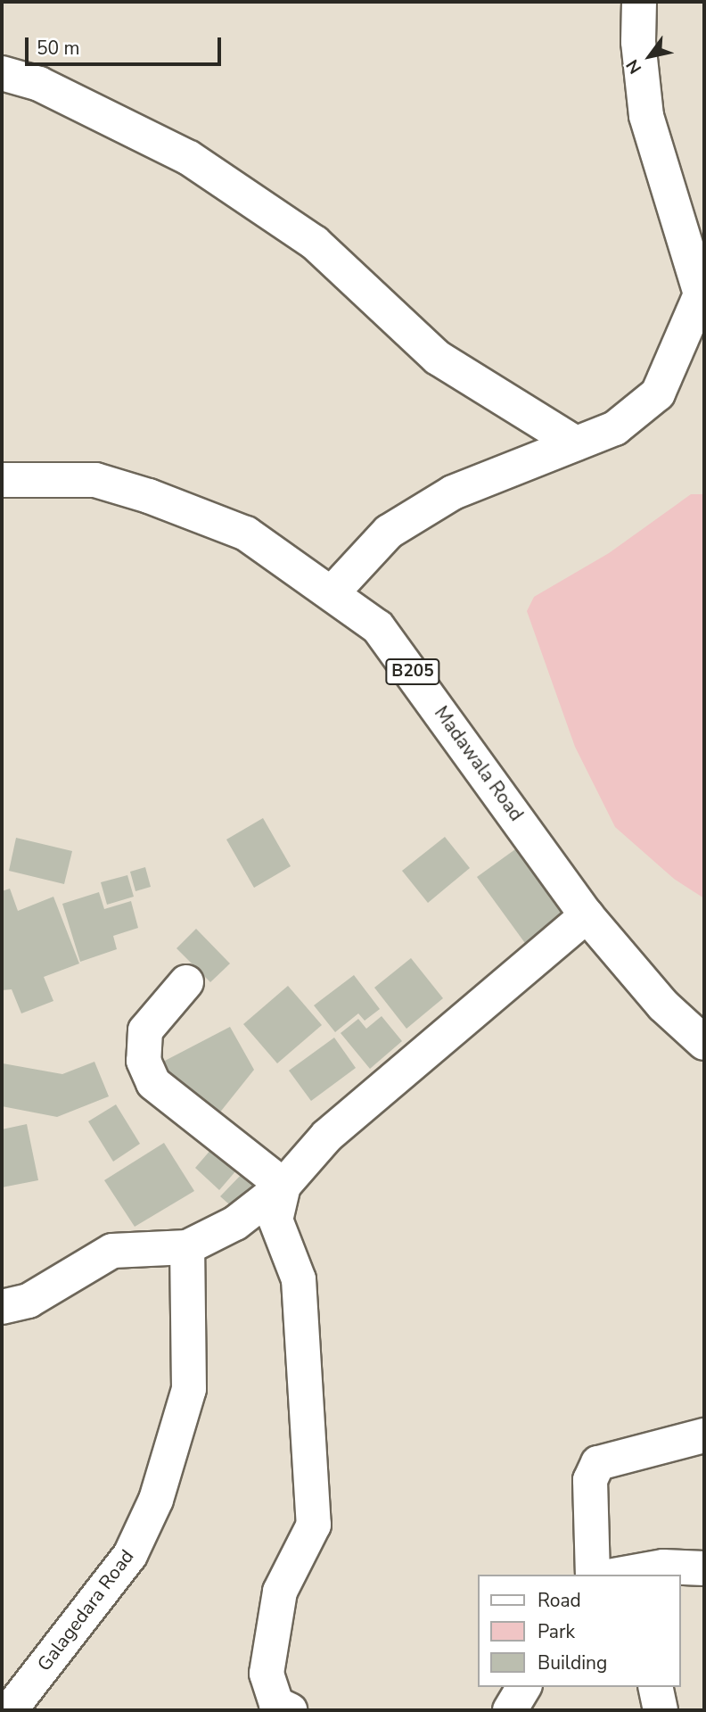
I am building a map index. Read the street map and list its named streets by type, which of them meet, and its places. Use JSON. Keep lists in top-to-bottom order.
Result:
{
  "streets": {
    "street": ["B205", "Madawala Road", "Galagedara Road"]
  },
  "legend": ["Road", "Park", "Building"],
  "scale_bar": "50 m",
  "north": "bottom left"
}
